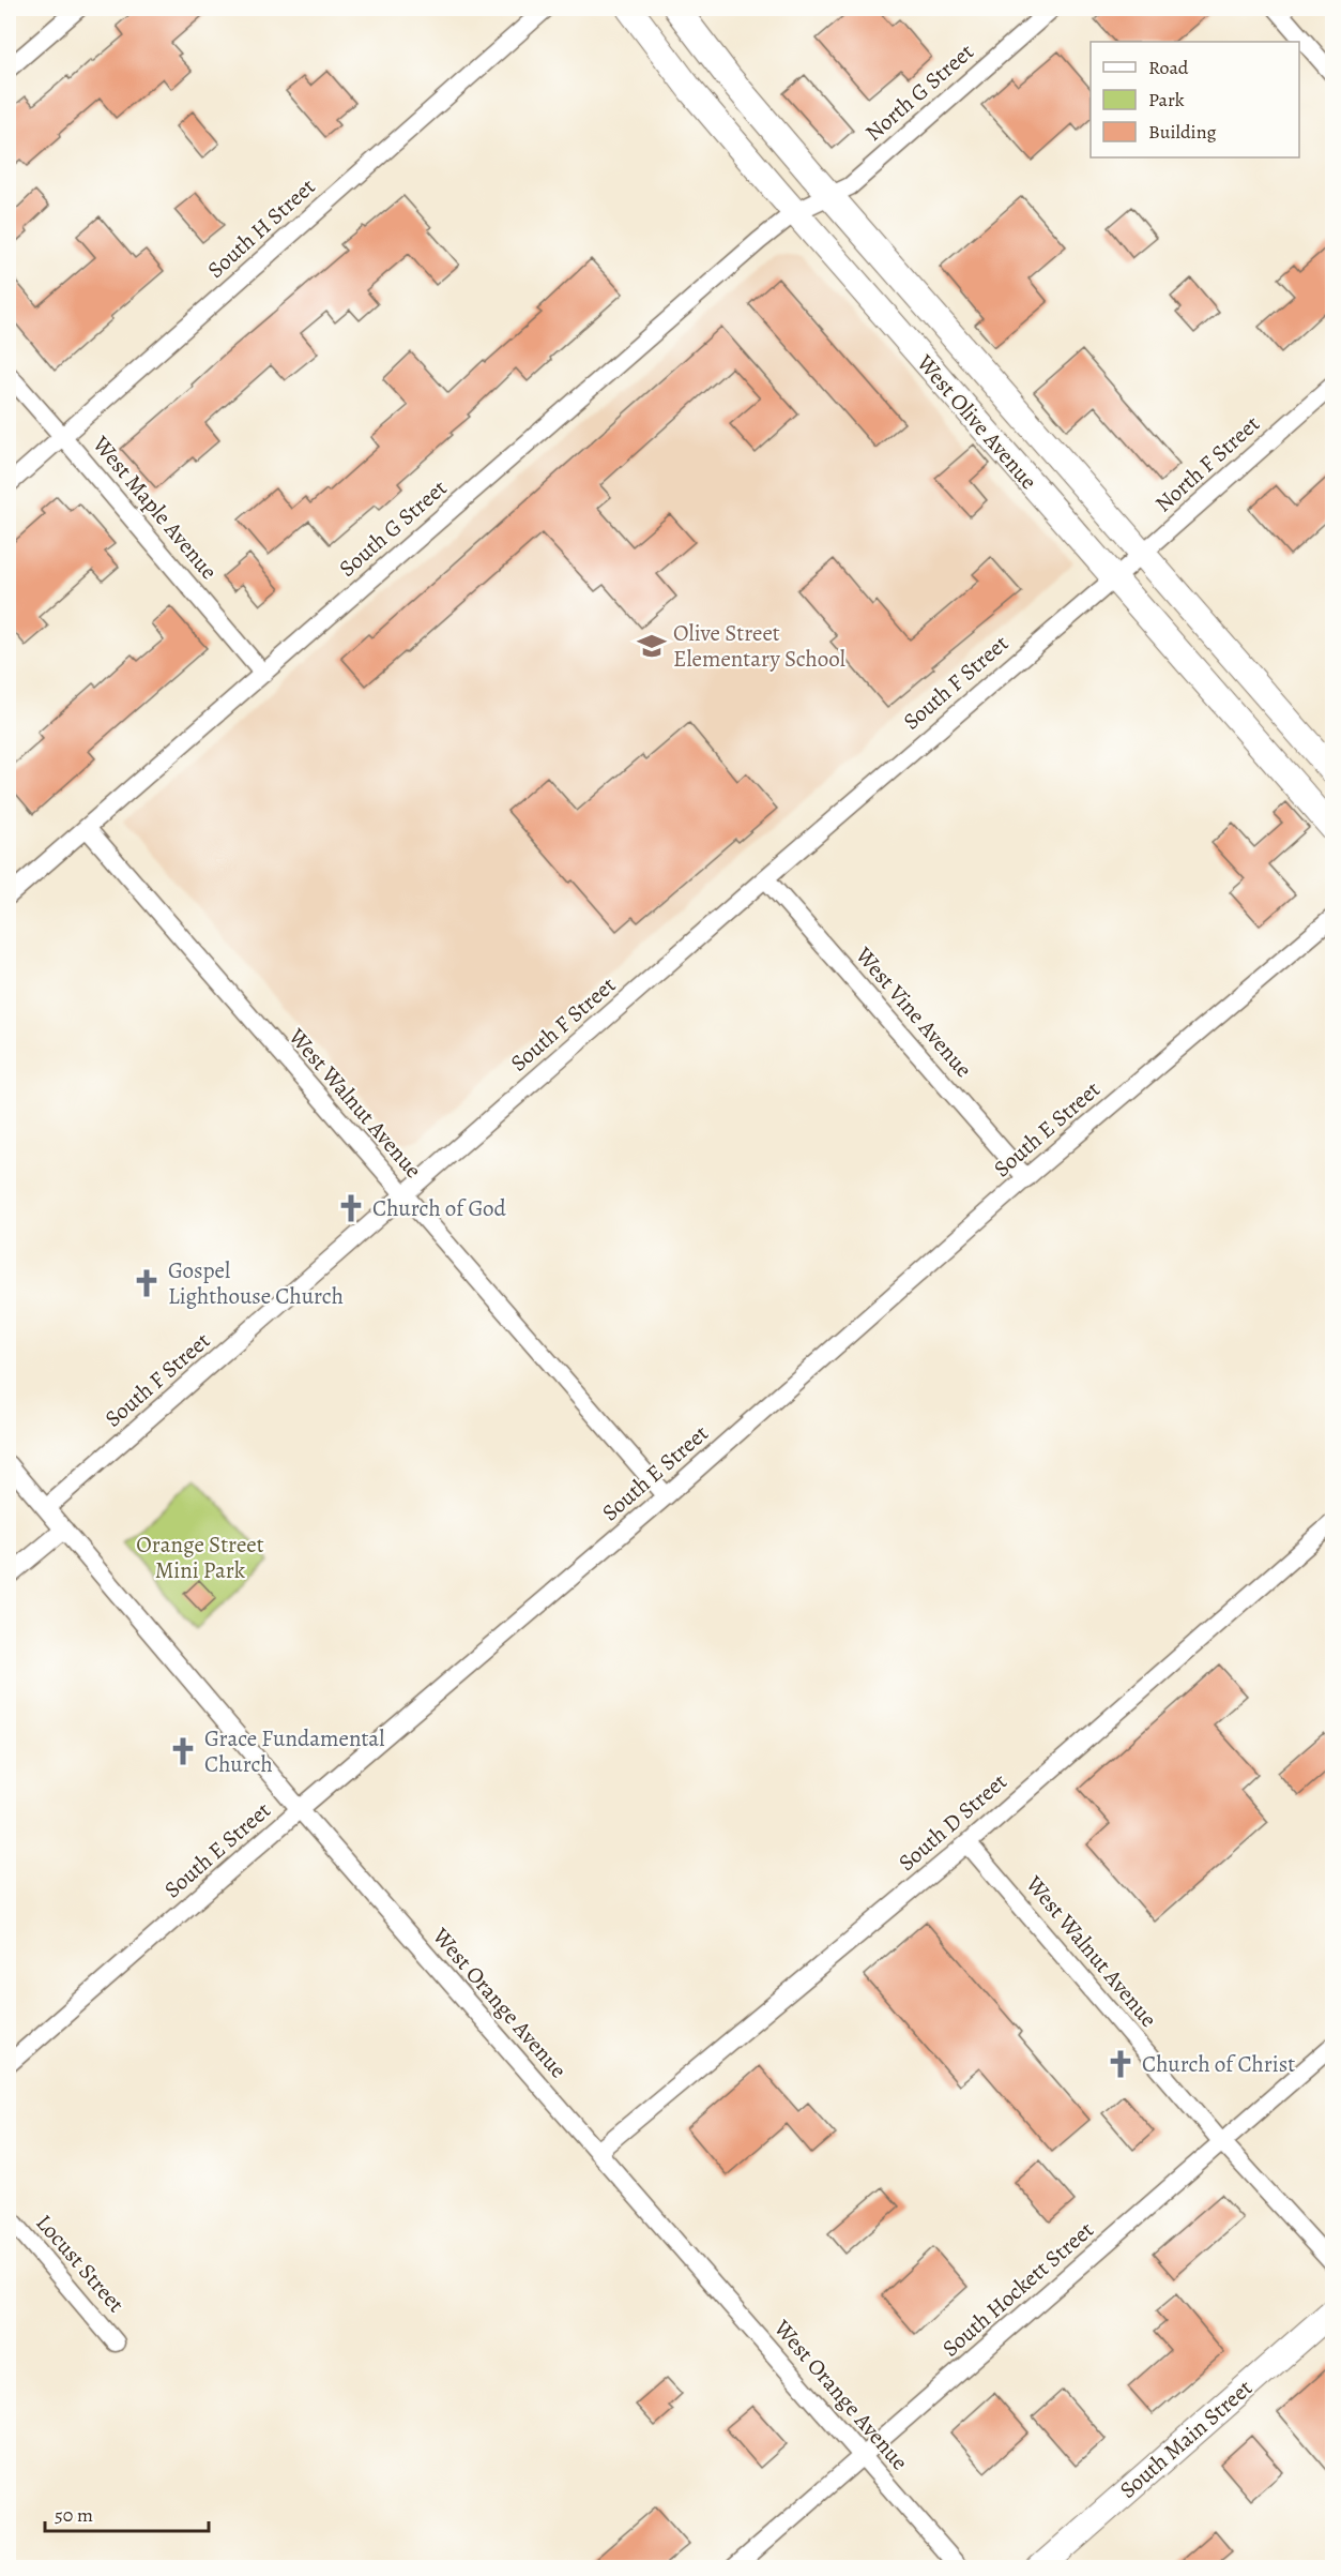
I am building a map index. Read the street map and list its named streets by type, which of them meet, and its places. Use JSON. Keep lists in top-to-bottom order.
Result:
{
  "streets": {
    "main road": ["West Olive Avenue", "South Main Street"],
    "street": [
      "North G Street",
      "South H Street",
      "North F Street",
      "West Maple Avenue",
      "South G Street",
      "South F Street",
      "West Vine Avenue",
      "West Walnut Avenue",
      "South E Street",
      "South D Street",
      "West Orange Avenue",
      "Locust Street",
      "South Hockett Street"
    ]
  },
  "crossings": [
    ["North G Street", "West Olive Avenue"],
    ["North G Street", "South G Street"],
    ["South H Street", "West Maple Avenue"],
    ["West Olive Avenue", "North F Street"],
    ["West Olive Avenue", "South G Street"],
    ["West Olive Avenue", "South F Street"],
    ["North F Street", "South F Street"],
    ["West Maple Avenue", "South G Street"],
    ["South G Street", "West Walnut Avenue"],
    ["South F Street", "West Vine Avenue"],
    ["South F Street", "West Walnut Avenue"],
    ["South F Street", "West Orange Avenue"],
    ["West Vine Avenue", "South E Street"],
    ["West Walnut Avenue", "South E Street"],
    ["West Walnut Avenue", "South D Street"],
    ["West Walnut Avenue", "South Hockett Street"],
    ["South E Street", "West Orange Avenue"],
    ["South D Street", "West Orange Avenue"],
    ["West Orange Avenue", "South Hockett Street"]
  ],
  "parks": ["Orange Street Mini Park"],
  "places": {
    "school or university": ["Olive Street Elementary School"],
    "church": [
      "Church of God",
      "Gospel Lighthouse Church",
      "Grace Fundamental Church",
      "Church of Christ"
    ]
  },
  "legend": ["Road", "Park", "Building"],
  "scale_bar": "50 m"
}
